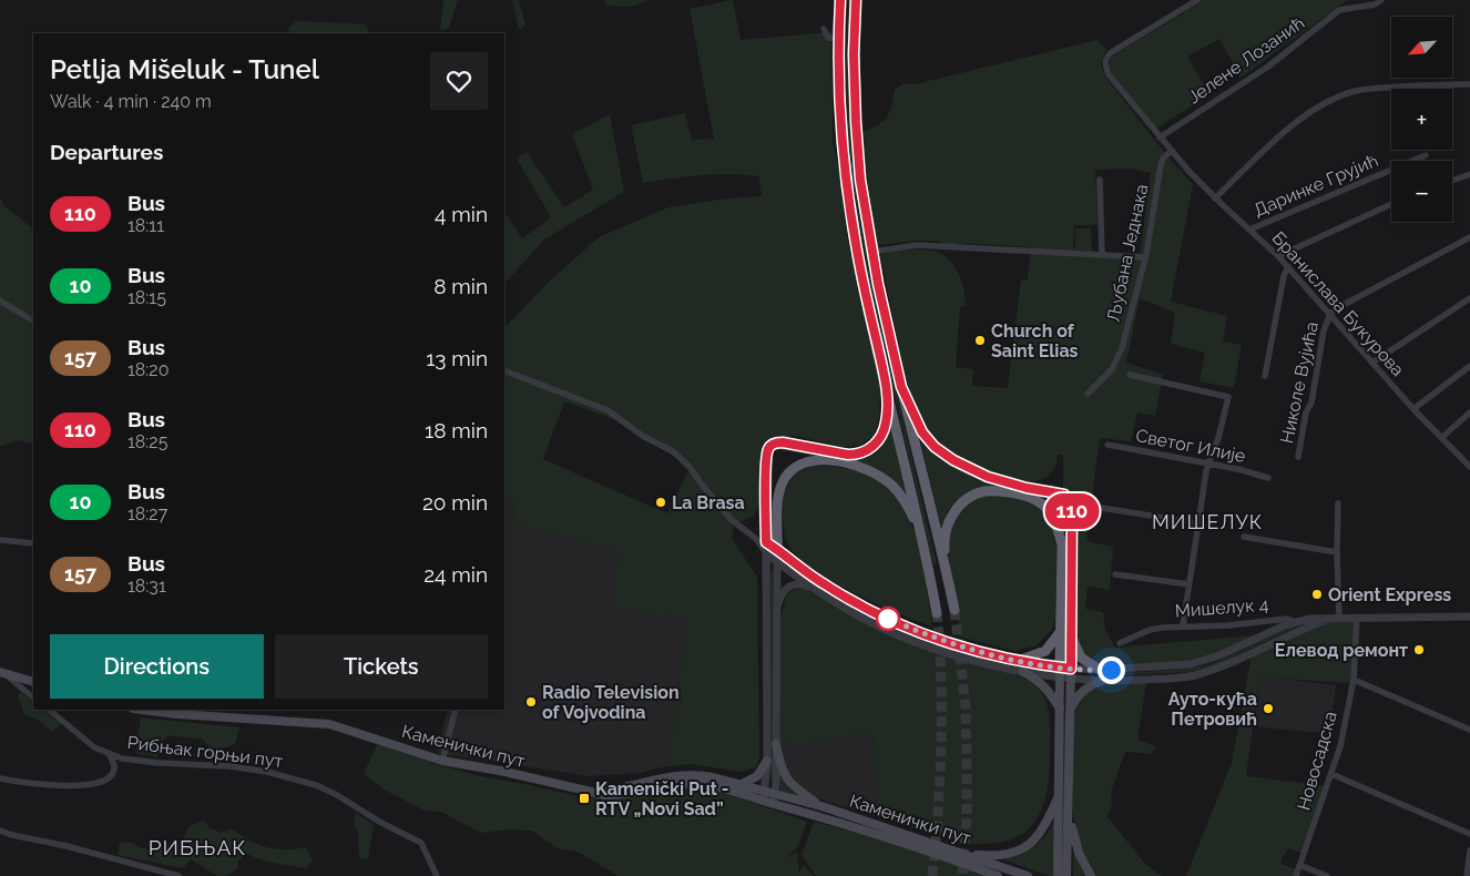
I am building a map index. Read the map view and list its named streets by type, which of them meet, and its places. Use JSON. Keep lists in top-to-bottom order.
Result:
{
  "streets": {
    "main road": ["Каменички пут"],
    "street": [
      "Јелене Лозанић",
      "Даринке Грујић",
      "Љубана Једнака",
      "Бранислава Букурова",
      "Николе Вујића",
      "Светог Илије",
      "Мишелук 4",
      "Рибњак горњи пут",
      "Новосадска"
    ]
  },
  "crossings": [
    ["Јелене Лозанић", "Бранислава Букурова"],
    ["Даринке Грујић", "Бранислава Букурова"],
    ["Љубана Једнака", "Бранислава Букурова"],
    ["Бранислава Букурова", "Николе Вујића"],
    ["Мишелук 4", "Новосадска"]
  ],
  "districts": ["МИШЕЛУК", "РИБЊАК"],
  "places": {
    "other": [
      "Church of Saint Elias",
      "La Brasa",
      "Orient Express",
      "Елевод ремонт",
      "Radio Television of Vojvodina",
      "Ауто-кућа Петровић"
    ],
    "transit": ["Kamenički Put - RTV „Novi Sad”"]
  },
  "lines": ["bus line 110"],
  "north": "bottom left",
  "page": {
    "on_map": "110",
    "map_buttons": ["+", "−"],
    "heading": [
      ["Petlja Mišeluk - Tunel", "Walk · 4 min · 240 m"],
      "Departures"
    ],
    "list": [
      {
        "mark": "110",
        "name": "Bus",
        "note": "18:11",
        "value": "4 min"
      },
      {
        "mark": "10",
        "name": "Bus",
        "note": "18:15",
        "value": "8 min"
      },
      {
        "mark": "157",
        "name": "Bus",
        "note": "18:20",
        "value": "13 min"
      },
      {
        "mark": "110",
        "name": "Bus",
        "note": "18:25",
        "value": "18 min"
      },
      {
        "mark": "10",
        "name": "Bus",
        "note": "18:27",
        "value": "20 min"
      },
      {
        "mark": "157",
        "name": "Bus",
        "note": "18:31",
        "value": "24 min"
      }
    ],
    "buttons": ["Directions", "Tickets"]
  }
}
